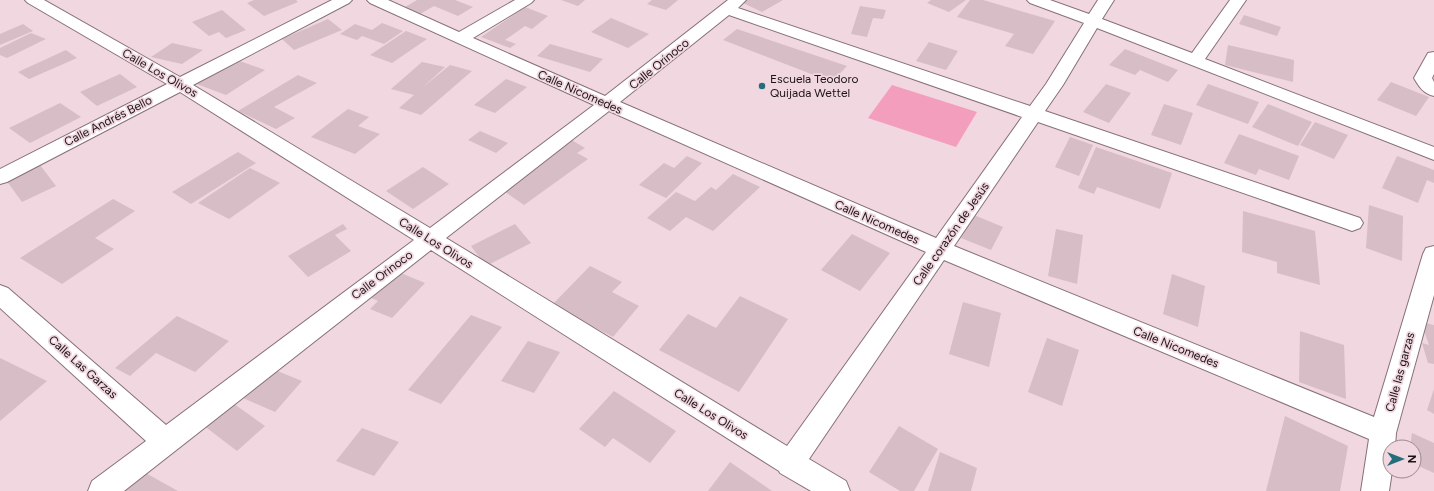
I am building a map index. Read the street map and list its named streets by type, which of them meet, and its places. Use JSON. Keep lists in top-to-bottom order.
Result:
{
  "streets": {
    "street": [
      "Calle Orinoco",
      "Calle Los Olivos",
      "Calle Nicomedes",
      "Calle Andrés Bello",
      "Calle corazón de Jesús",
      "Calle Las Garzas",
      "Calle las garzas"
    ]
  },
  "crossings": [
    ["Calle Orinoco", "Calle Los Olivos"],
    ["Calle Orinoco", "Calle Nicomedes"],
    ["Calle Orinoco", "Calle Las Garzas"],
    ["Calle Los Olivos", "Calle Andrés Bello"],
    ["Calle Los Olivos", "Calle corazón de Jesús"],
    ["Calle Nicomedes", "Calle corazón de Jesús"],
    ["Calle Nicomedes", "Calle las garzas"]
  ],
  "places": ["Escuela Teodoro Quijada Wettel"],
  "north": "right"
}
